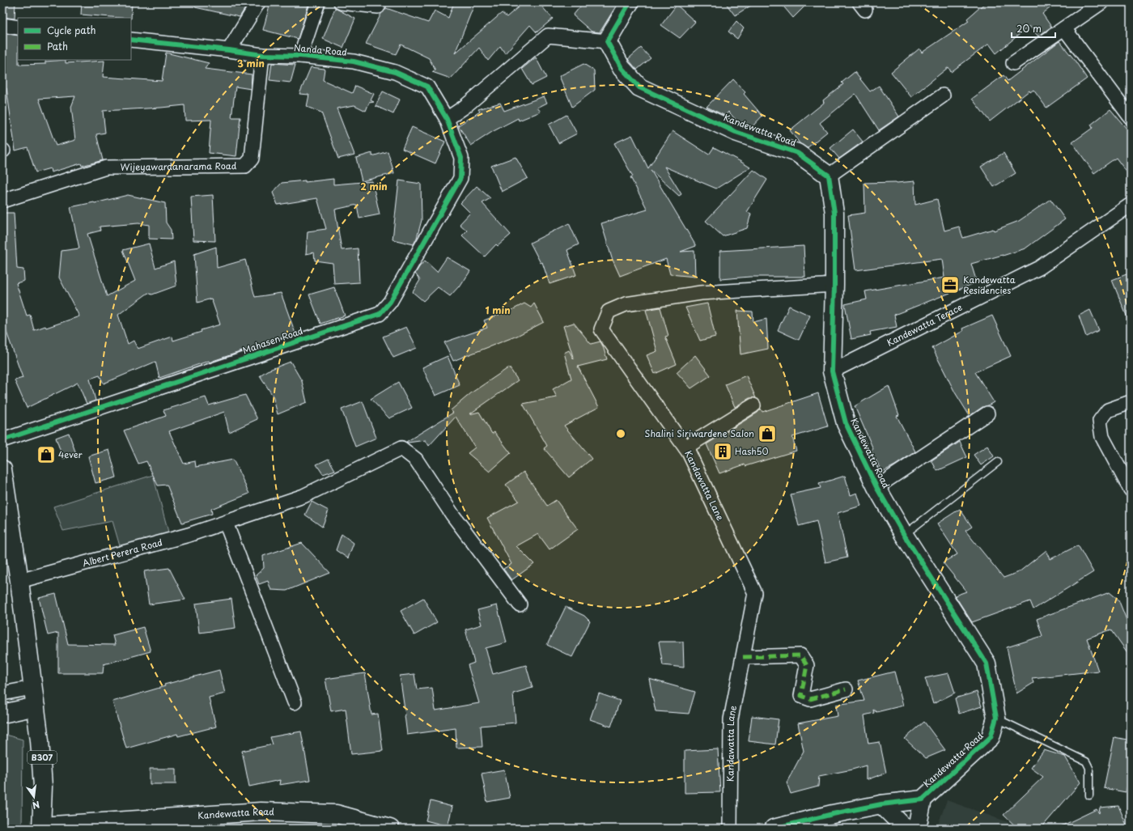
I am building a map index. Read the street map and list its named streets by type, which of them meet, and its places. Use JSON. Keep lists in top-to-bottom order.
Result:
{
  "streets": {
    "street": [
      "Nanda Road",
      "Kandewatta Road",
      "Wijeyawardanarama Road",
      "Kandewatta Terace",
      "Mahasen Road",
      "Kandawatta Lane",
      "Albert Perera Road",
      "B307"
    ]
  },
  "crossings": [
    ["Nanda Road", "Wijeyawardanarama Road"],
    ["Nanda Road", "Mahasen Road"],
    ["Kandewatta Road", "Kandewatta Terace"],
    ["Kandewatta Road", "Kandawatta Lane"],
    ["Kandewatta Road", "B307"],
    ["Albert Perera Road", "B307"]
  ],
  "places": {
    "office": ["Kandewatta Residencies"],
    "shop": ["Shalini Siriwardene Salon", "4ever"],
    "building": ["Hash50"]
  },
  "legend": ["Cycle path", "Path"],
  "scale_bar": "20 m",
  "north": "bottom",
  "rings": ["3 min", "2 min", "1 min"]
}
